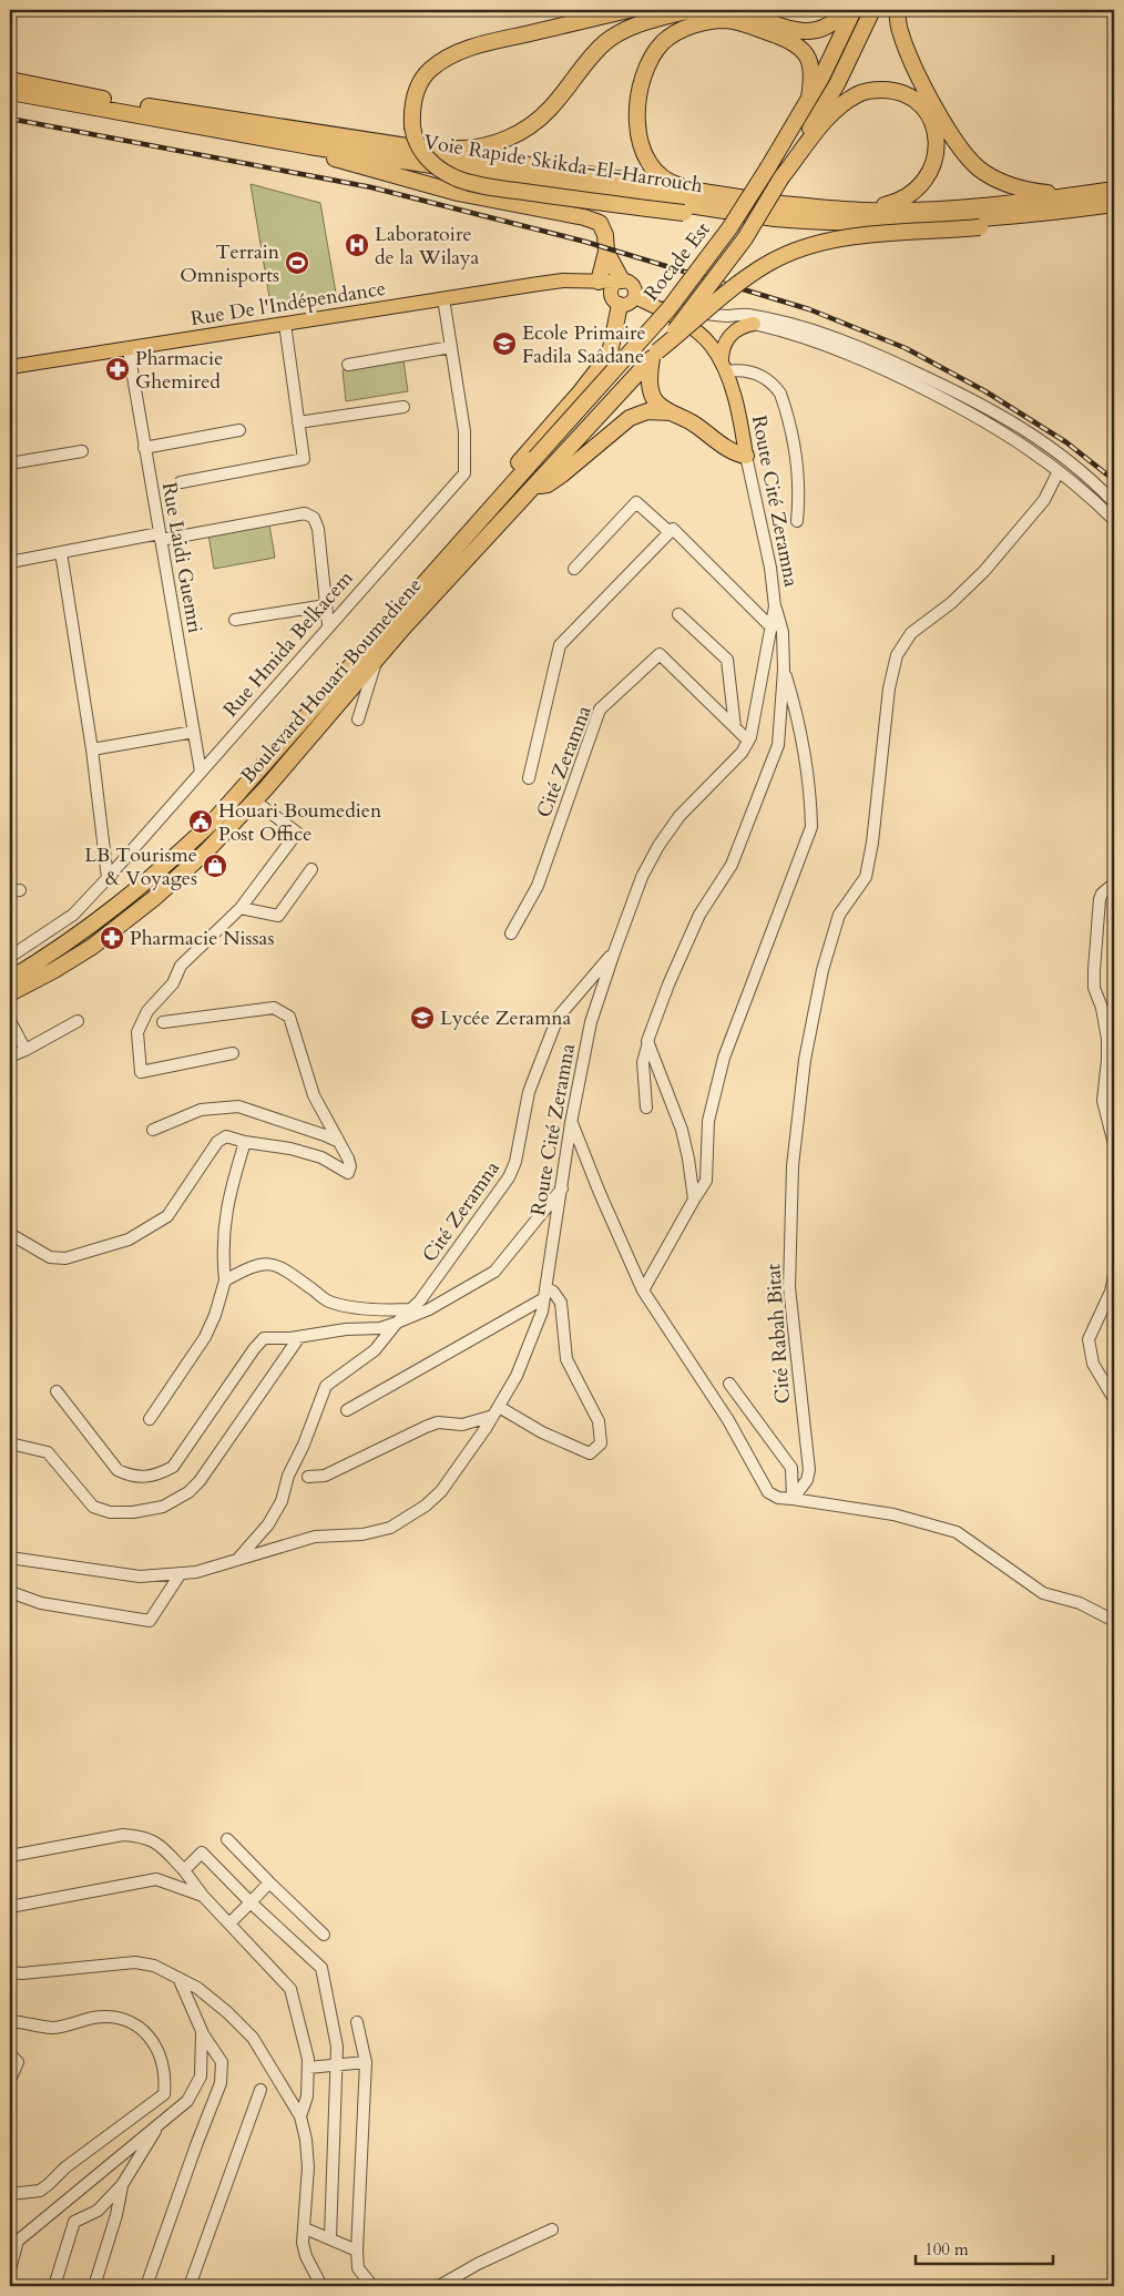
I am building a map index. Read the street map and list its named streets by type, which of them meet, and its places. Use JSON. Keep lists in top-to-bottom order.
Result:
{
  "streets": {
    "highway": ["Voie Rapide Skikda-El-Harrouch", "Rocade Est", "Boulevard Houari Boumediene"],
    "main road": ["Rue De l'Indépendance", "Route Cité Zeramna"],
    "street": [
      "Rue Laidi Guemri",
      "Rue Hmida Belkacem",
      "Cité Zeramna",
      "Cité Rabah Bitat"
    ]
  },
  "crossings": [
    ["Rocade Est", "Boulevard Houari Boumediene"],
    ["Rue De l'Indépendance", "Route Cité Zeramna"],
    ["Rue De l'Indépendance", "Rue Laidi Guemri"],
    ["Rue De l'Indépendance", "Rue Hmida Belkacem"],
    ["Route Cité Zeramna", "Cité Zeramna"],
    ["Rue Laidi Guemri", "Rue Hmida Belkacem"]
  ],
  "places": {
    "hospital": ["Laboratoire de la Wilaya"],
    "sports": ["Terrain Omnisports"],
    "school or university": ["Ecole Primaire Fadila Saâdane", "Lycée Zeramna"],
    "pharmacy": ["Pharmacie Ghemired", "Pharmacie Nissas"],
    "public building": ["Houari Boumedien Post Office"],
    "shop": ["LB Tourisme & Voyages"]
  },
  "scale_bar": "100 m"
}
